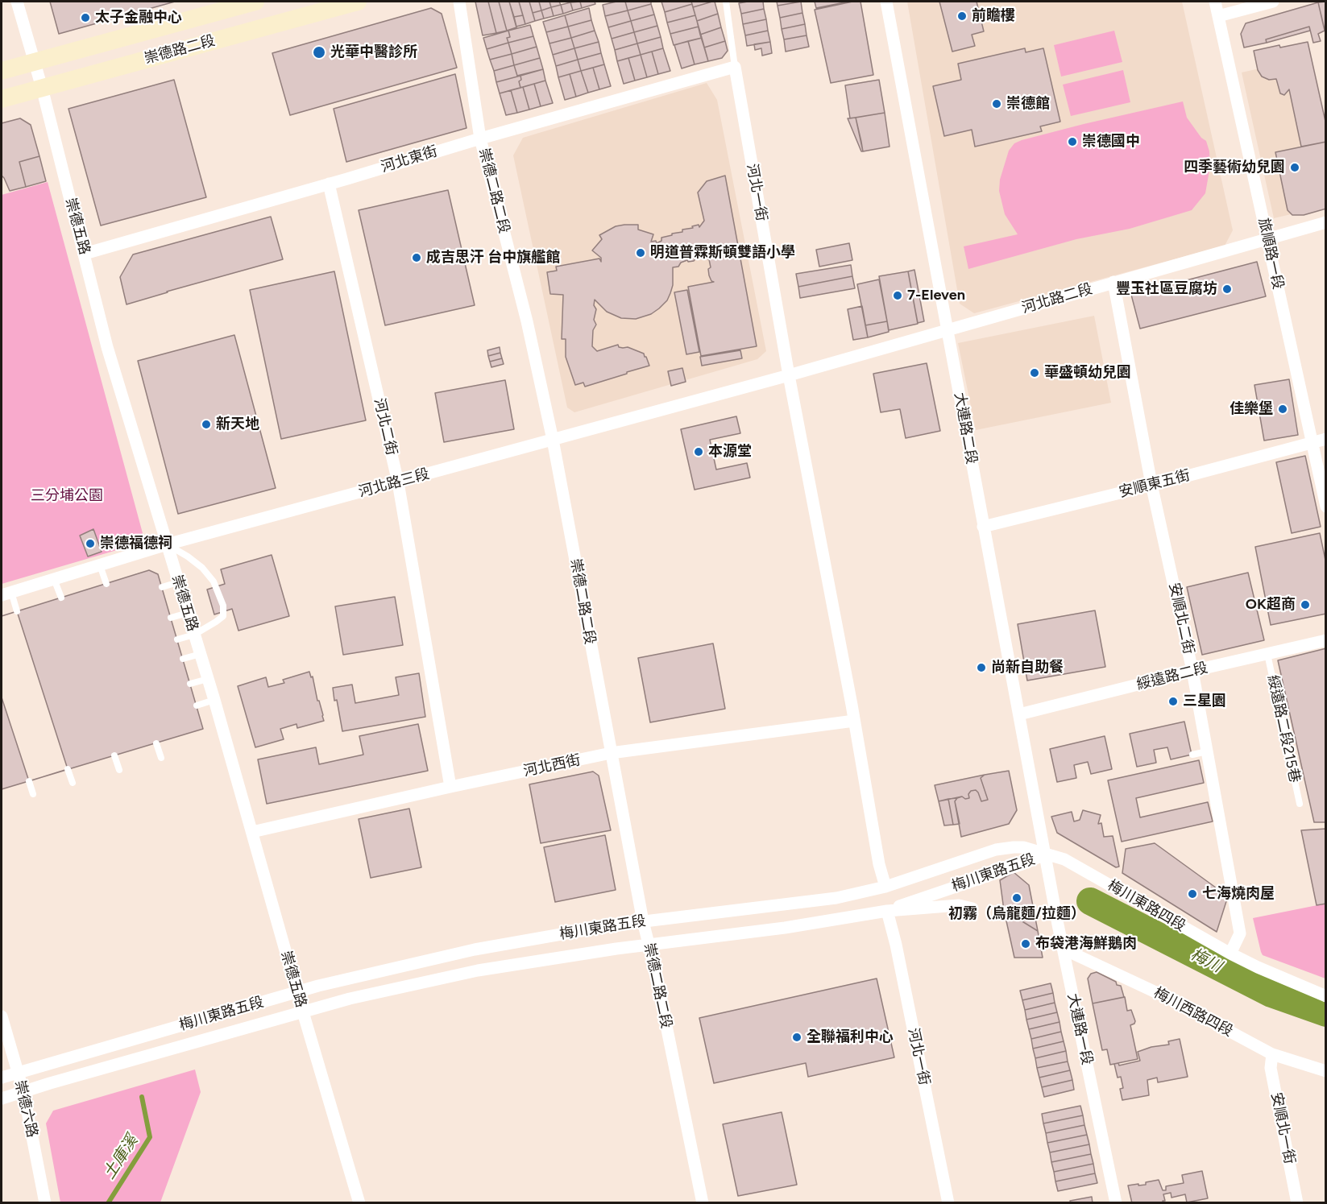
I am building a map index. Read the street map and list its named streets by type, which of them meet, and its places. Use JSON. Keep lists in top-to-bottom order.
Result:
{
  "streets": {
    "main road": ["崇德路二段"],
    "street": [
      "河北東街",
      "崇德二路二段",
      "河北一街",
      "崇德五路",
      "旅順路一段",
      "河北路二段",
      "河北二街",
      "大連路二段",
      "河北路三段",
      "安順東五街",
      "安順北二街",
      "綏遠路二段",
      "河北西街",
      "梅川東路五段",
      "梅川東路四段",
      "梅川西路四段",
      "大連路一段",
      "崇德六路",
      "安順北一街"
    ],
    "lane": ["綏遠路二段215巷"]
  },
  "crossings": [
    ["崇德路二段", "崇德五路"],
    ["河北東街", "崇德二路二段"],
    ["河北東街", "河北一街"],
    ["河北東街", "崇德五路"],
    ["河北東街", "河北二街"],
    ["崇德二路二段", "河北路三段"],
    ["崇德二路二段", "河北西街"],
    ["崇德二路二段", "梅川東路五段"],
    ["河北一街", "河北路二段"],
    ["河北一街", "河北路三段"],
    ["河北一街", "河北西街"],
    ["河北一街", "梅川東路五段"],
    ["崇德五路", "河北路三段"],
    ["崇德五路", "河北西街"],
    ["崇德五路", "梅川東路五段"],
    ["旅順路一段", "河北路二段"],
    ["旅順路一段", "安順東五街"],
    ["河北路二段", "大連路二段"],
    ["河北路二段", "河北路三段"],
    ["河北路二段", "安順北二街"],
    ["河北二街", "河北路三段"],
    ["河北二街", "河北西街"],
    ["大連路二段", "安順東五街"],
    ["大連路二段", "綏遠路二段"],
    ["大連路二段", "梅川東路五段"],
    ["大連路二段", "梅川東路四段"],
    ["大連路二段", "大連路一段"],
    ["安順東五街", "安順北二街"],
    ["安順北二街", "綏遠路二段"],
    ["安順北二街", "梅川東路四段"],
    ["綏遠路二段", "綏遠路二段215巷"],
    ["梅川東路五段", "梅川東路四段"],
    ["梅川東路五段", "大連路一段"],
    ["梅川東路五段", "崇德六路"],
    ["梅川東路四段", "大連路一段"],
    ["梅川西路四段", "大連路一段"],
    ["梅川西路四段", "安順北一街"]
  ],
  "water": ["梅川", "土庫溪"],
  "parks": ["三分埔公園"],
  "places": [
    "前瞻樓",
    "太子金融中心",
    "光華中醫診所",
    "崇德館",
    "崇德國中",
    "四季藝術幼兒園",
    "明道普霖斯頓雙語小學",
    "成吉思汗 台中旗艦館",
    "豐玉社區豆腐坊",
    "7-Eleven",
    "華盛頓幼兒園",
    "佳樂堡",
    "新天地",
    "本源堂",
    "崇德福德祠",
    "OK超商",
    "尚新自助餐",
    "三星園",
    "七海燒肉屋",
    "初霧（烏龍麵/拉麵）",
    "布袋港海鮮鵝肉",
    "全聯福利中心"
  ]
}
